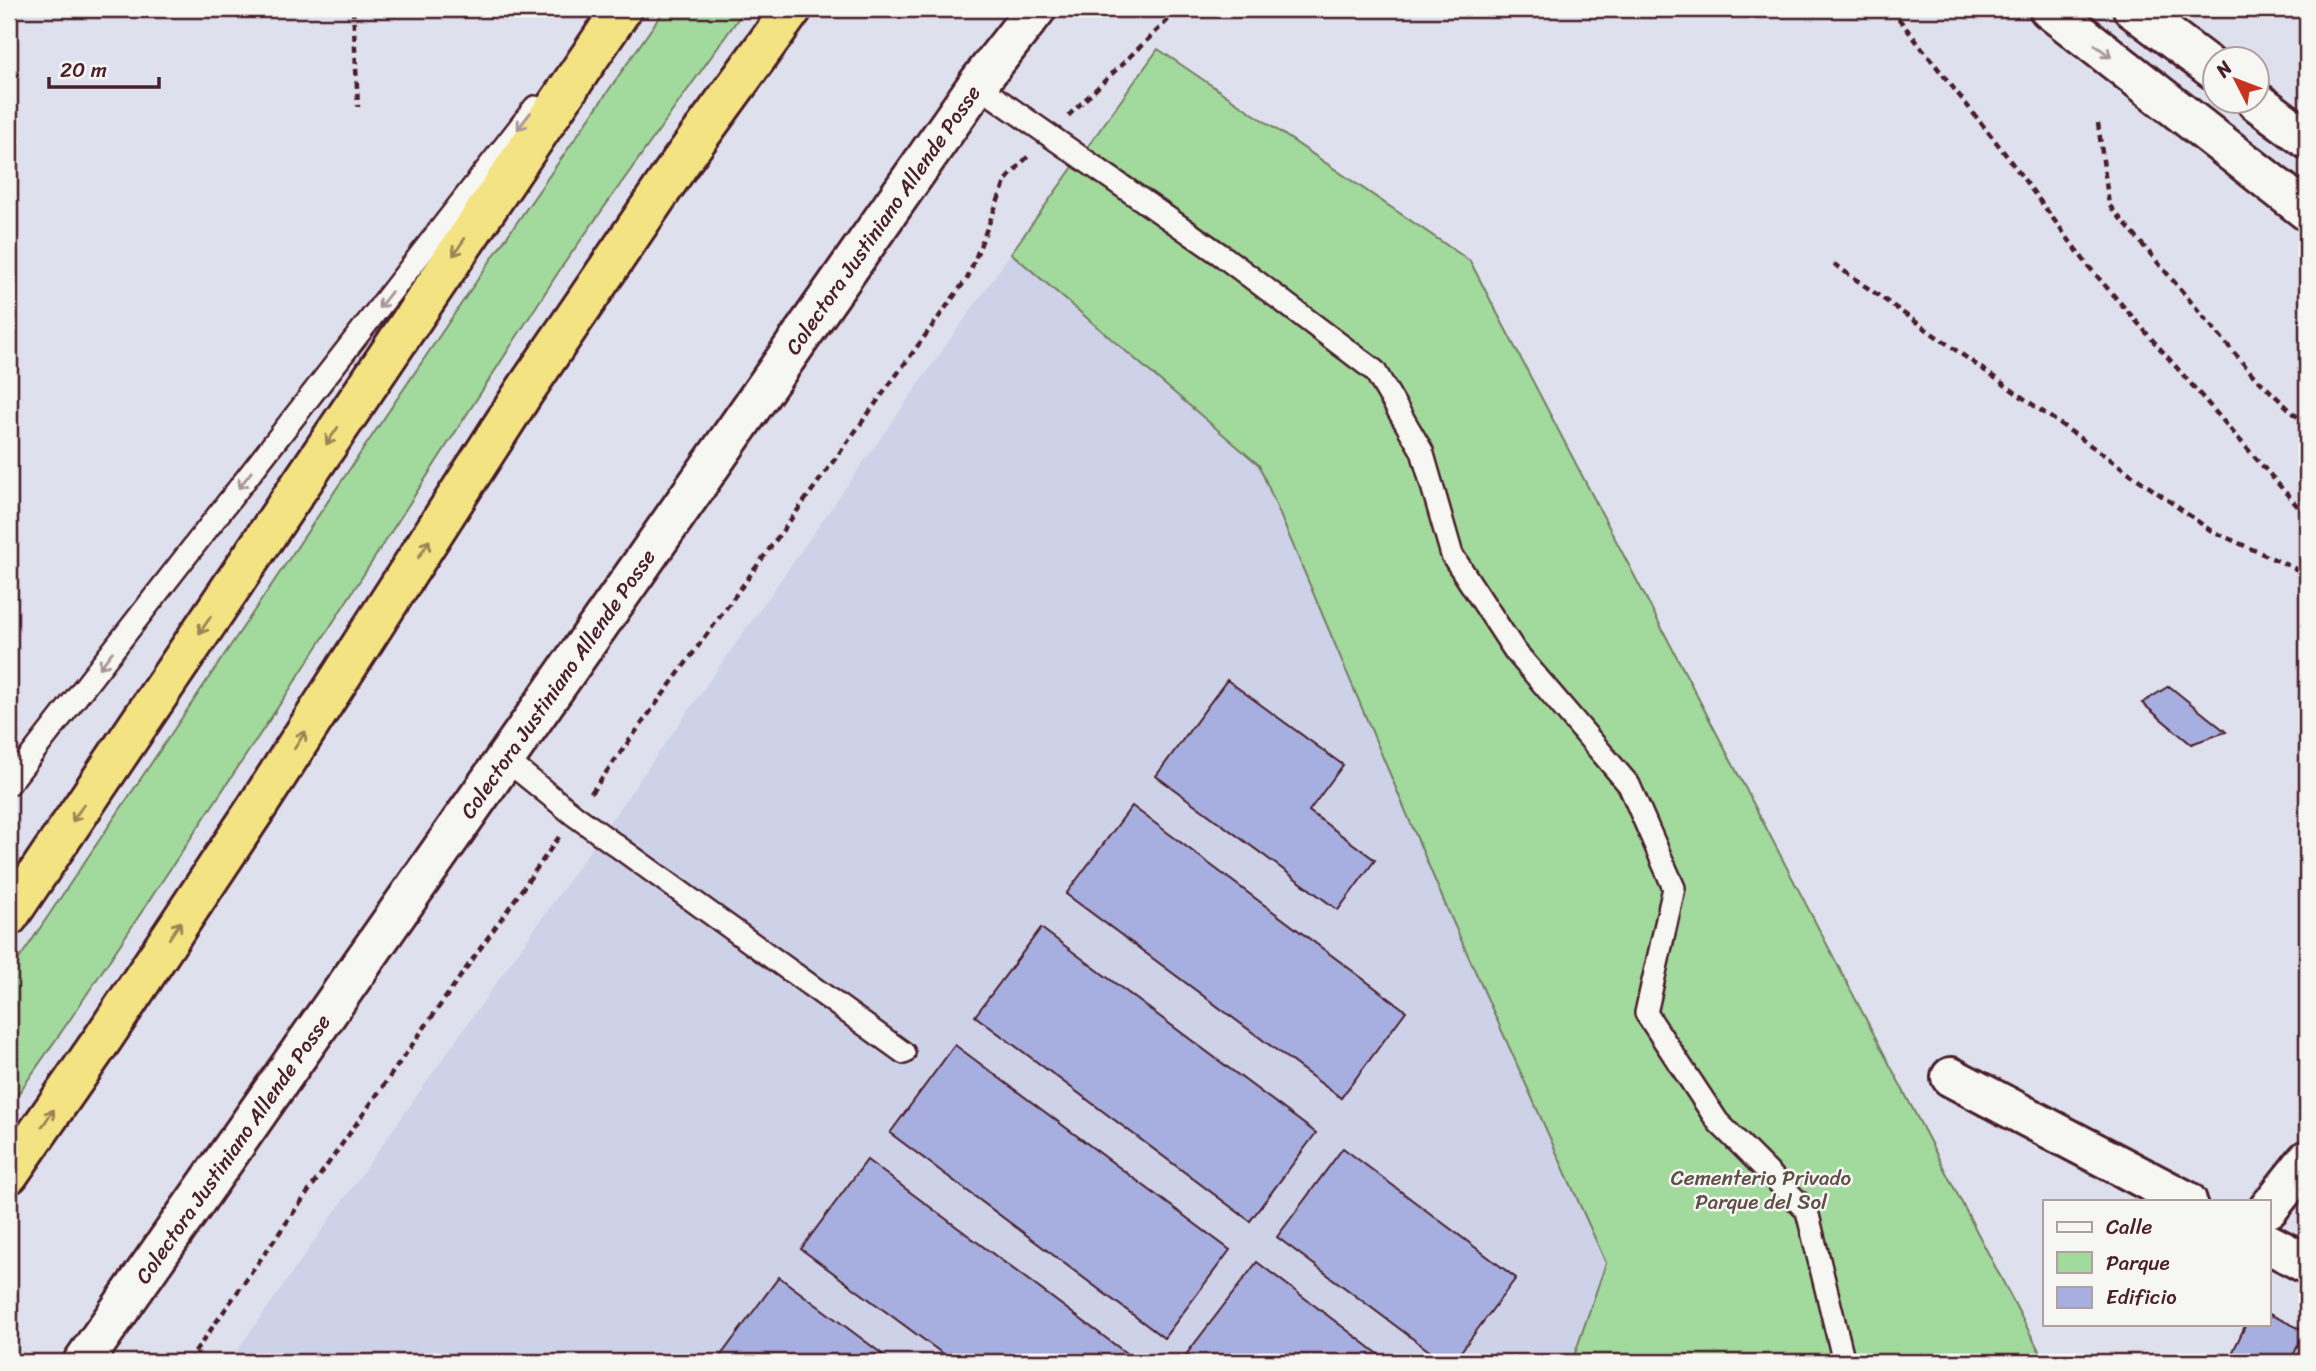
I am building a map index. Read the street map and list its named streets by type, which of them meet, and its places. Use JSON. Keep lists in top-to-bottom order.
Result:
{
  "streets": {
    "main road": ["Colectora Justiniano Allende Posse"]
  },
  "parks": ["Cementerio Privado Parque del Sol"],
  "legend": ["Calle", "Parque", "Edificio"],
  "scale_bar": "20 m",
  "north": "top left"
}
